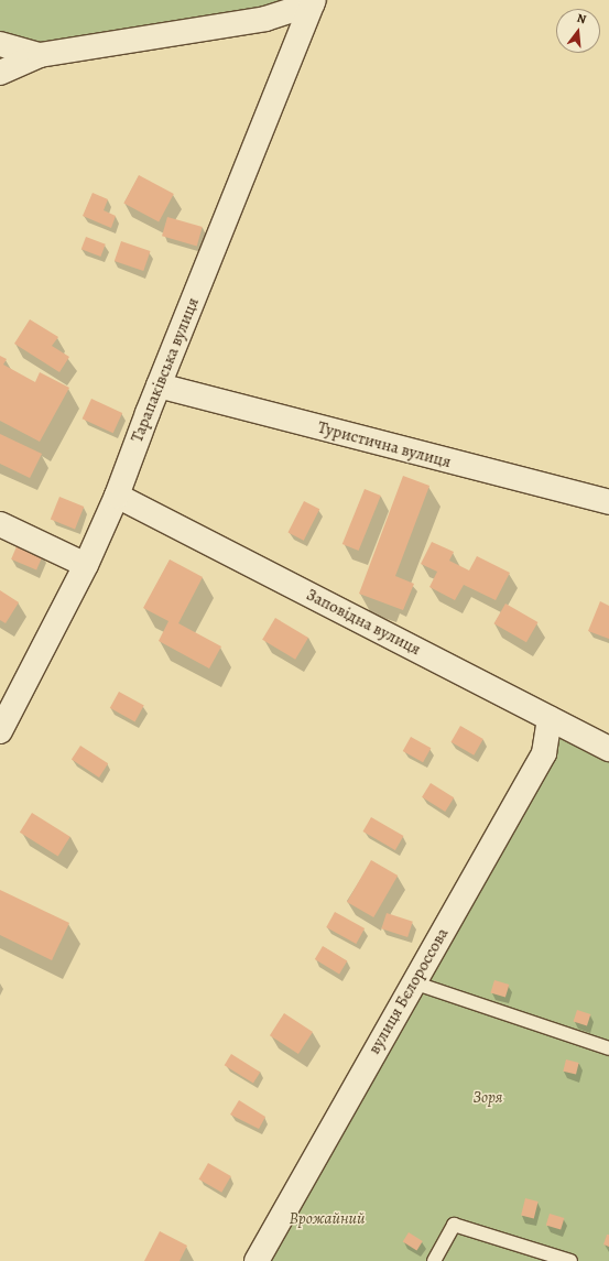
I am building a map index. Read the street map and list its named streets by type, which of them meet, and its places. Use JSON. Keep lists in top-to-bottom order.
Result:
{
  "streets": {
    "street": [
      "Тарапаківська вулиця",
      "Туристична вулиця",
      "Заповідна вулиця",
      "вулиця Бєлороссова"
    ]
  },
  "crossings": [
    ["Тарапаківська вулиця", "Туристична вулиця"],
    ["Тарапаківська вулиця", "Заповідна вулиця"],
    ["Заповідна вулиця", "вулиця Бєлороссова"]
  ],
  "parks": ["Зоря", "Врожайний"],
  "north": "top"
}
